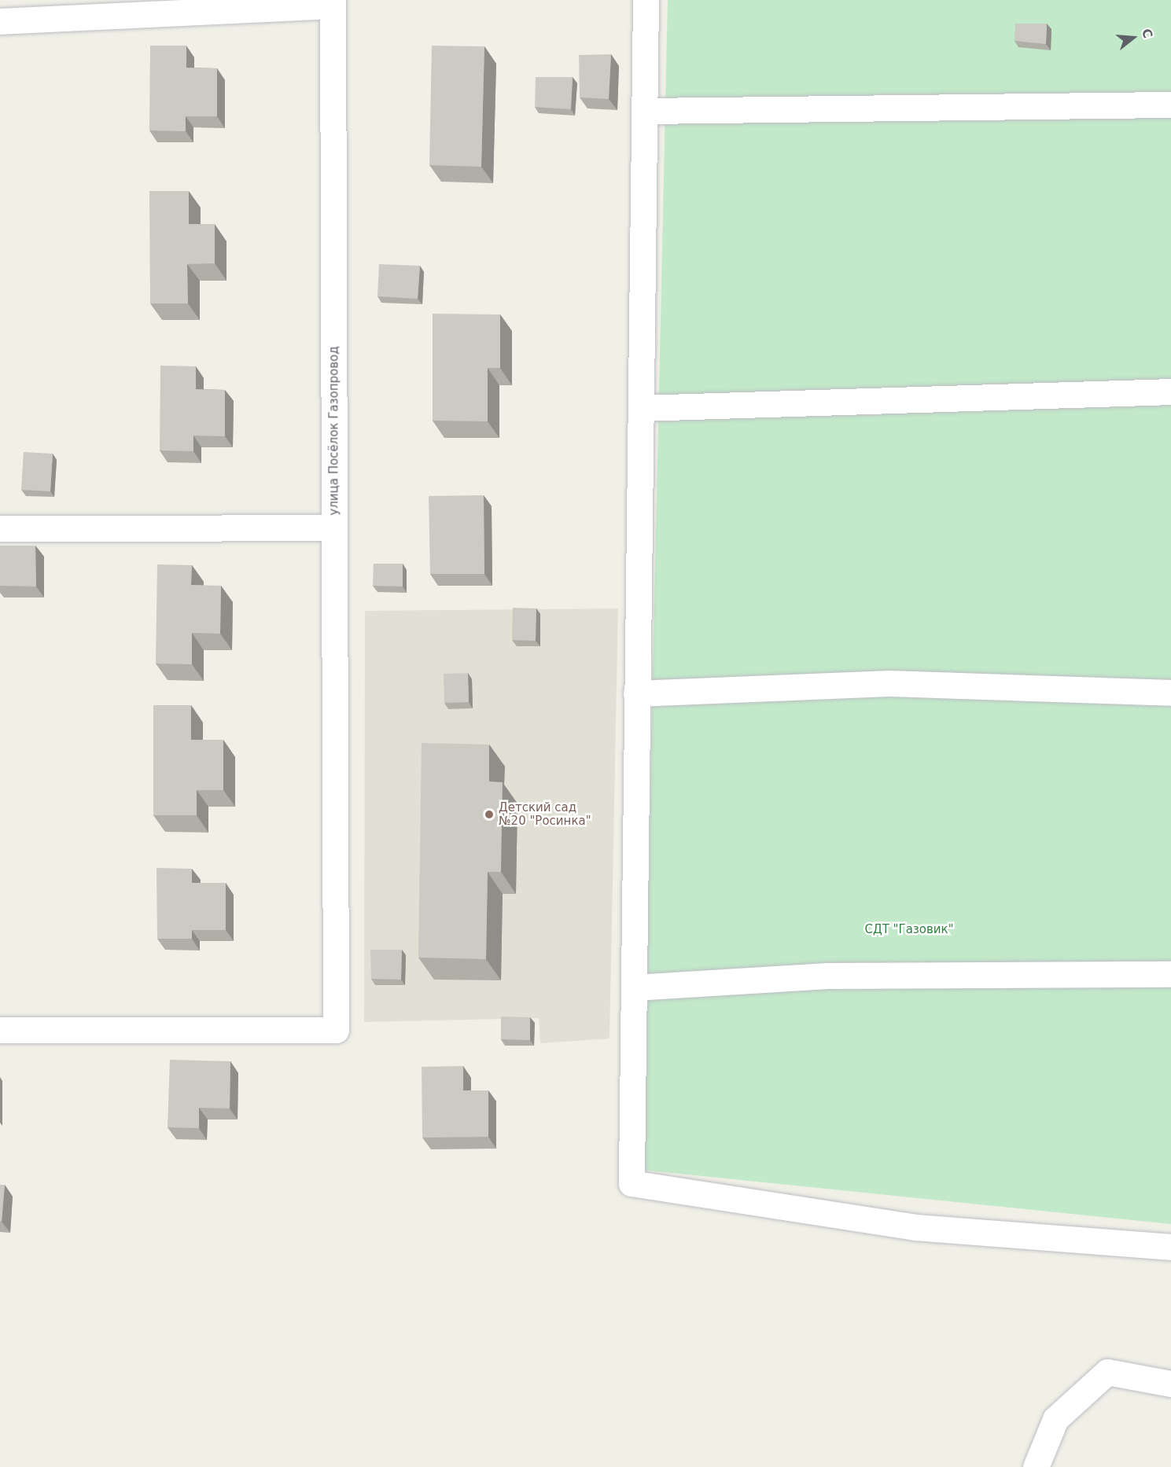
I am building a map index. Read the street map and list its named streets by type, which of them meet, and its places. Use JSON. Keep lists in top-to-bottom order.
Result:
{
  "streets": {
    "street": ["улица Посёлок Газопровод"]
  },
  "parks": ["СДТ \"Газовик\""],
  "places": ["Детский сад №20 \"Росинка\""],
  "north": "right"
}
